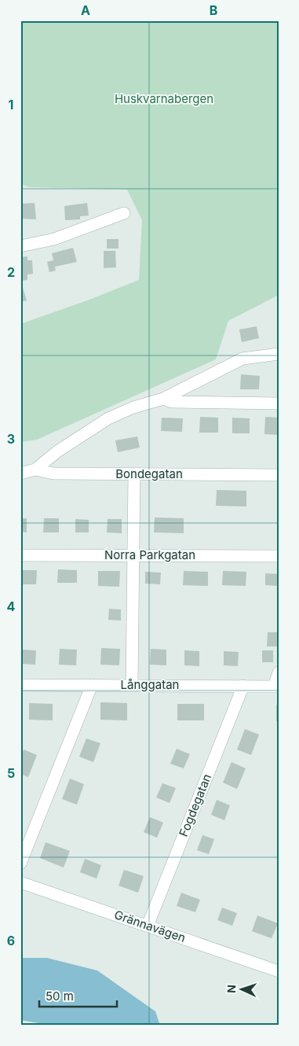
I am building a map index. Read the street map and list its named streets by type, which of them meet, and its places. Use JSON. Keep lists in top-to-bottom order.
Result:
{
  "streets": {
    "street": [
      "Bondegatan",
      "Norra Parkgatan",
      "Långgatan",
      "Fogdegatan",
      "Grännavägen"
    ]
  },
  "crossings": [
    ["Långgatan", "Fogdegatan"],
    ["Fogdegatan", "Grännavägen"]
  ],
  "parks": ["Huskvarnabergen"],
  "scale_bar": "50 m",
  "north": "left",
  "grid": {
    "columns": ["A", "B"],
    "rows": [
      "1",
      "2",
      "3",
      "4",
      "5",
      "6"
    ]
  }
}
